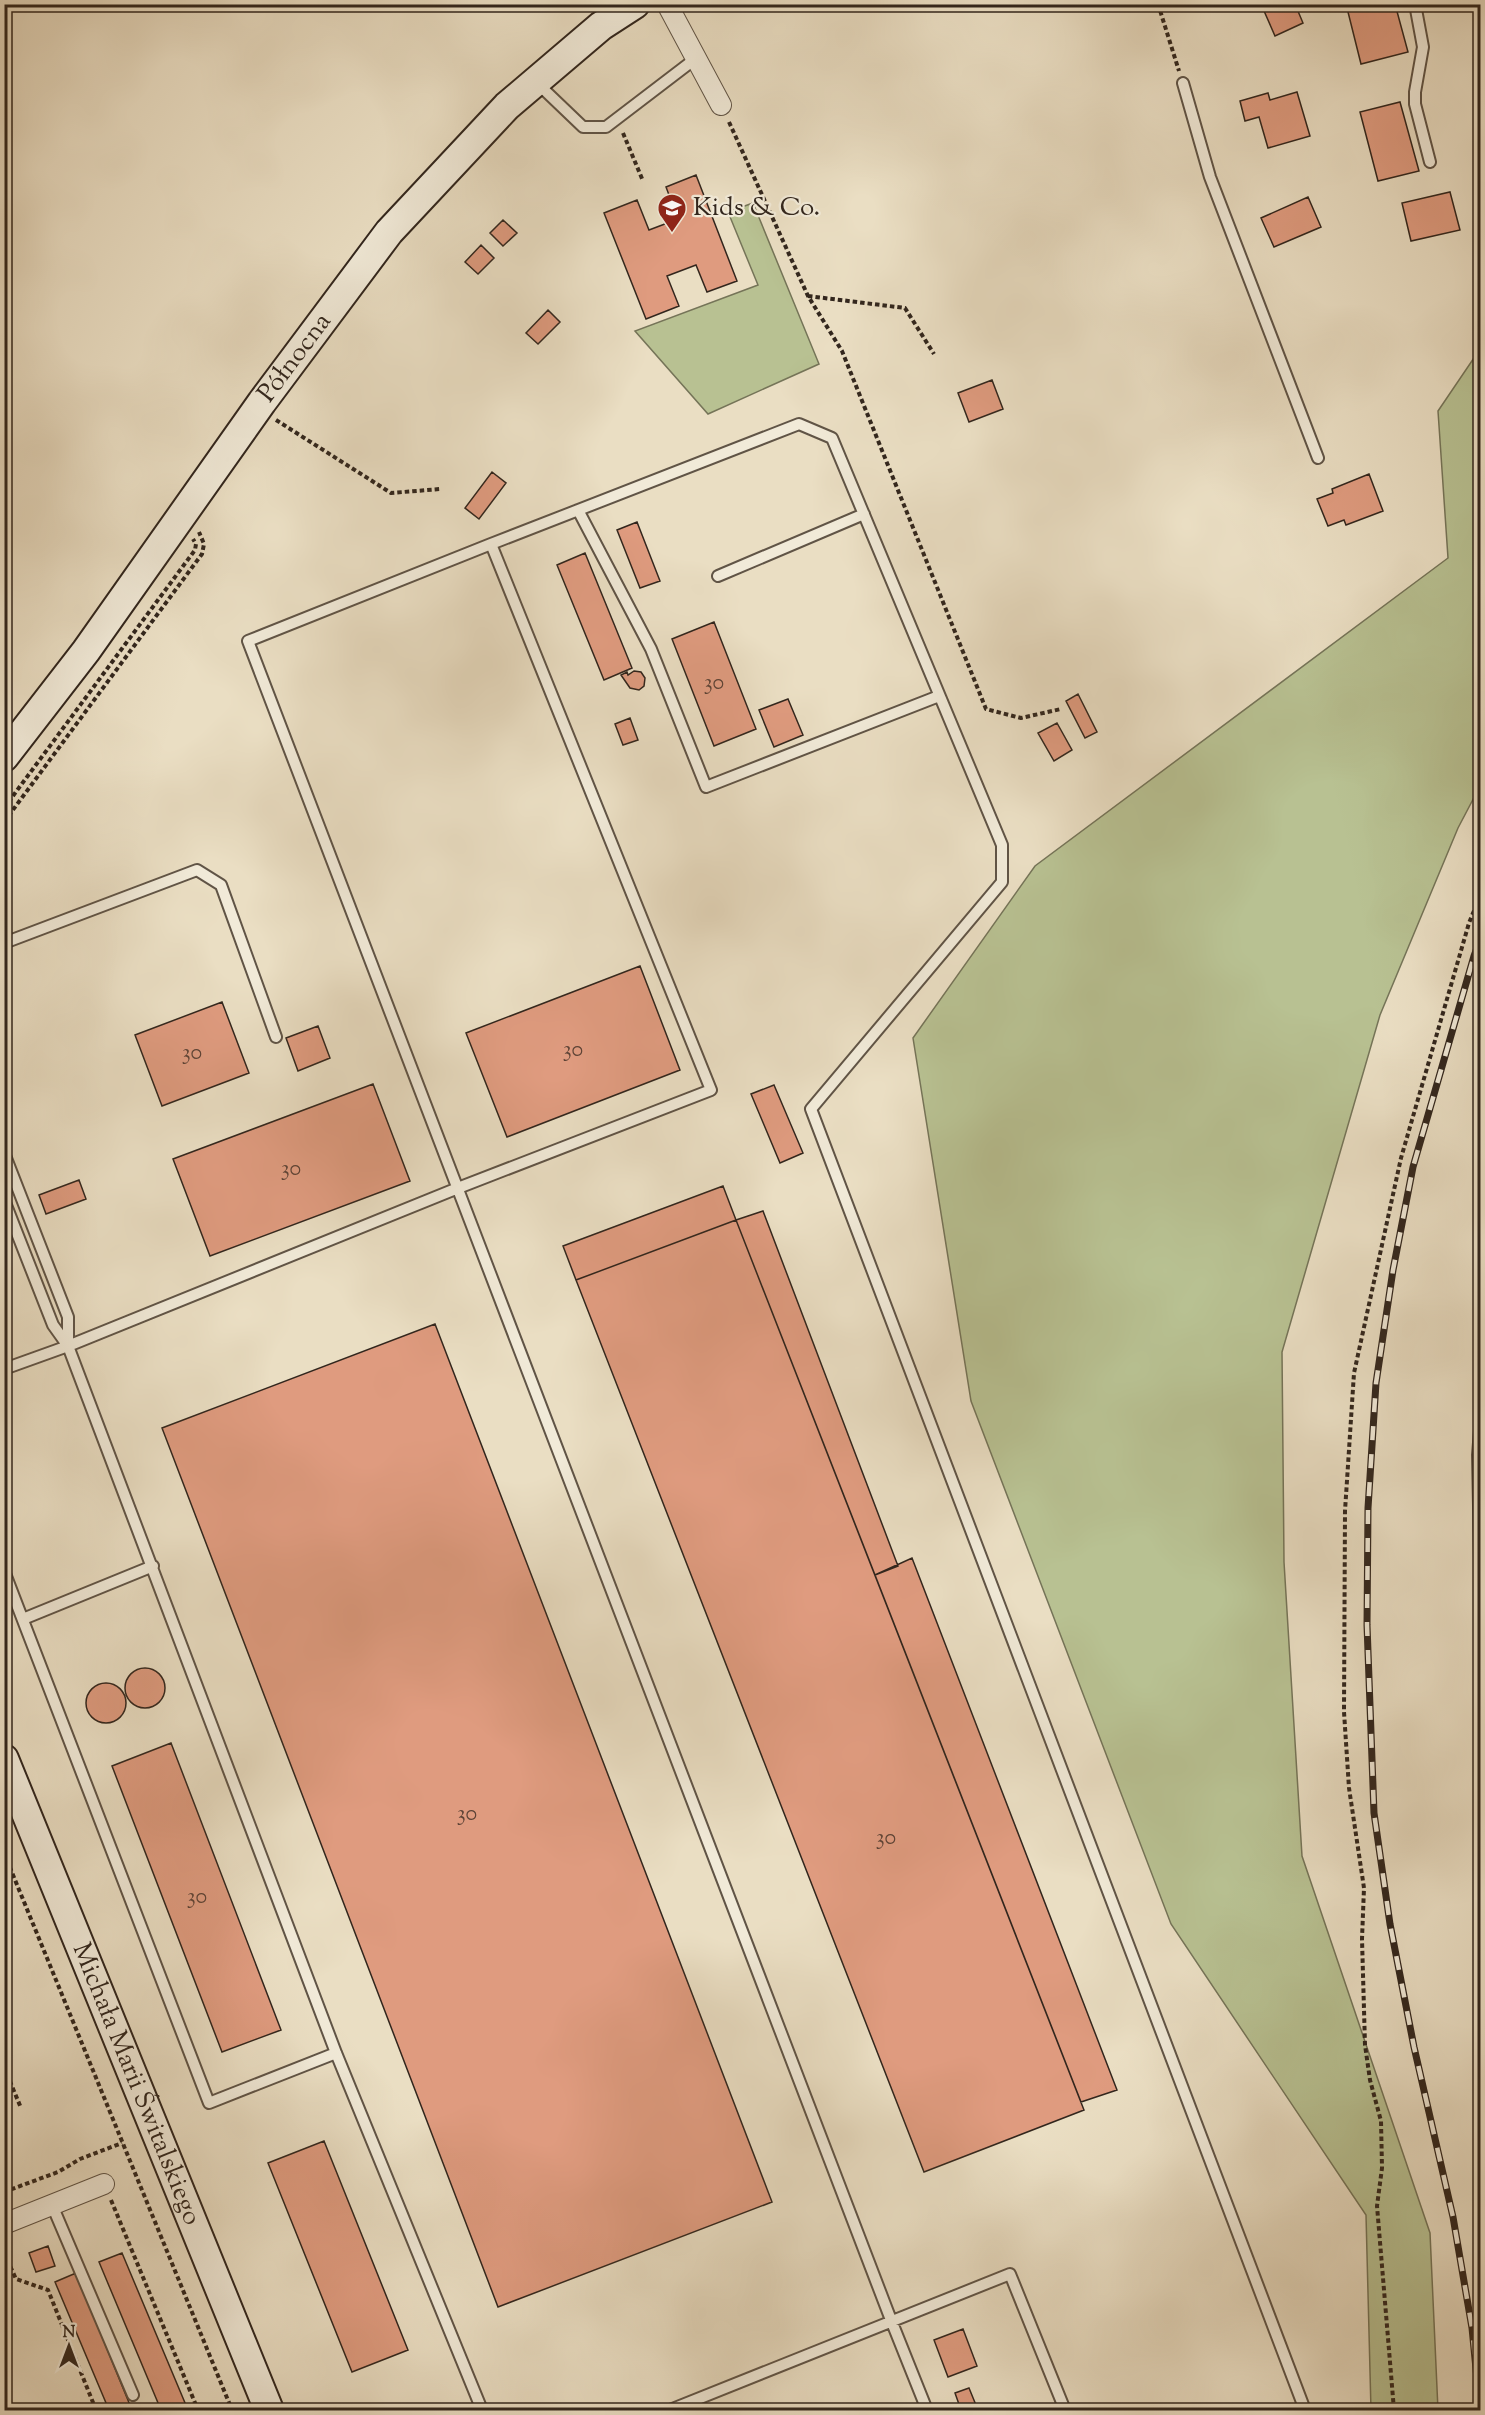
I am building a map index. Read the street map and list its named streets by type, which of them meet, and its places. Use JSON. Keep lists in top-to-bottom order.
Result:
{
  "streets": {
    "street": ["Północna", "Michała Marii Świtalskiego"]
  },
  "places": {
    "school or university": ["Kids & Co."]
  },
  "house_numbers": [
    "30",
    "30",
    "30",
    "30",
    "30",
    "30",
    "30"
  ],
  "north": "top"
}
